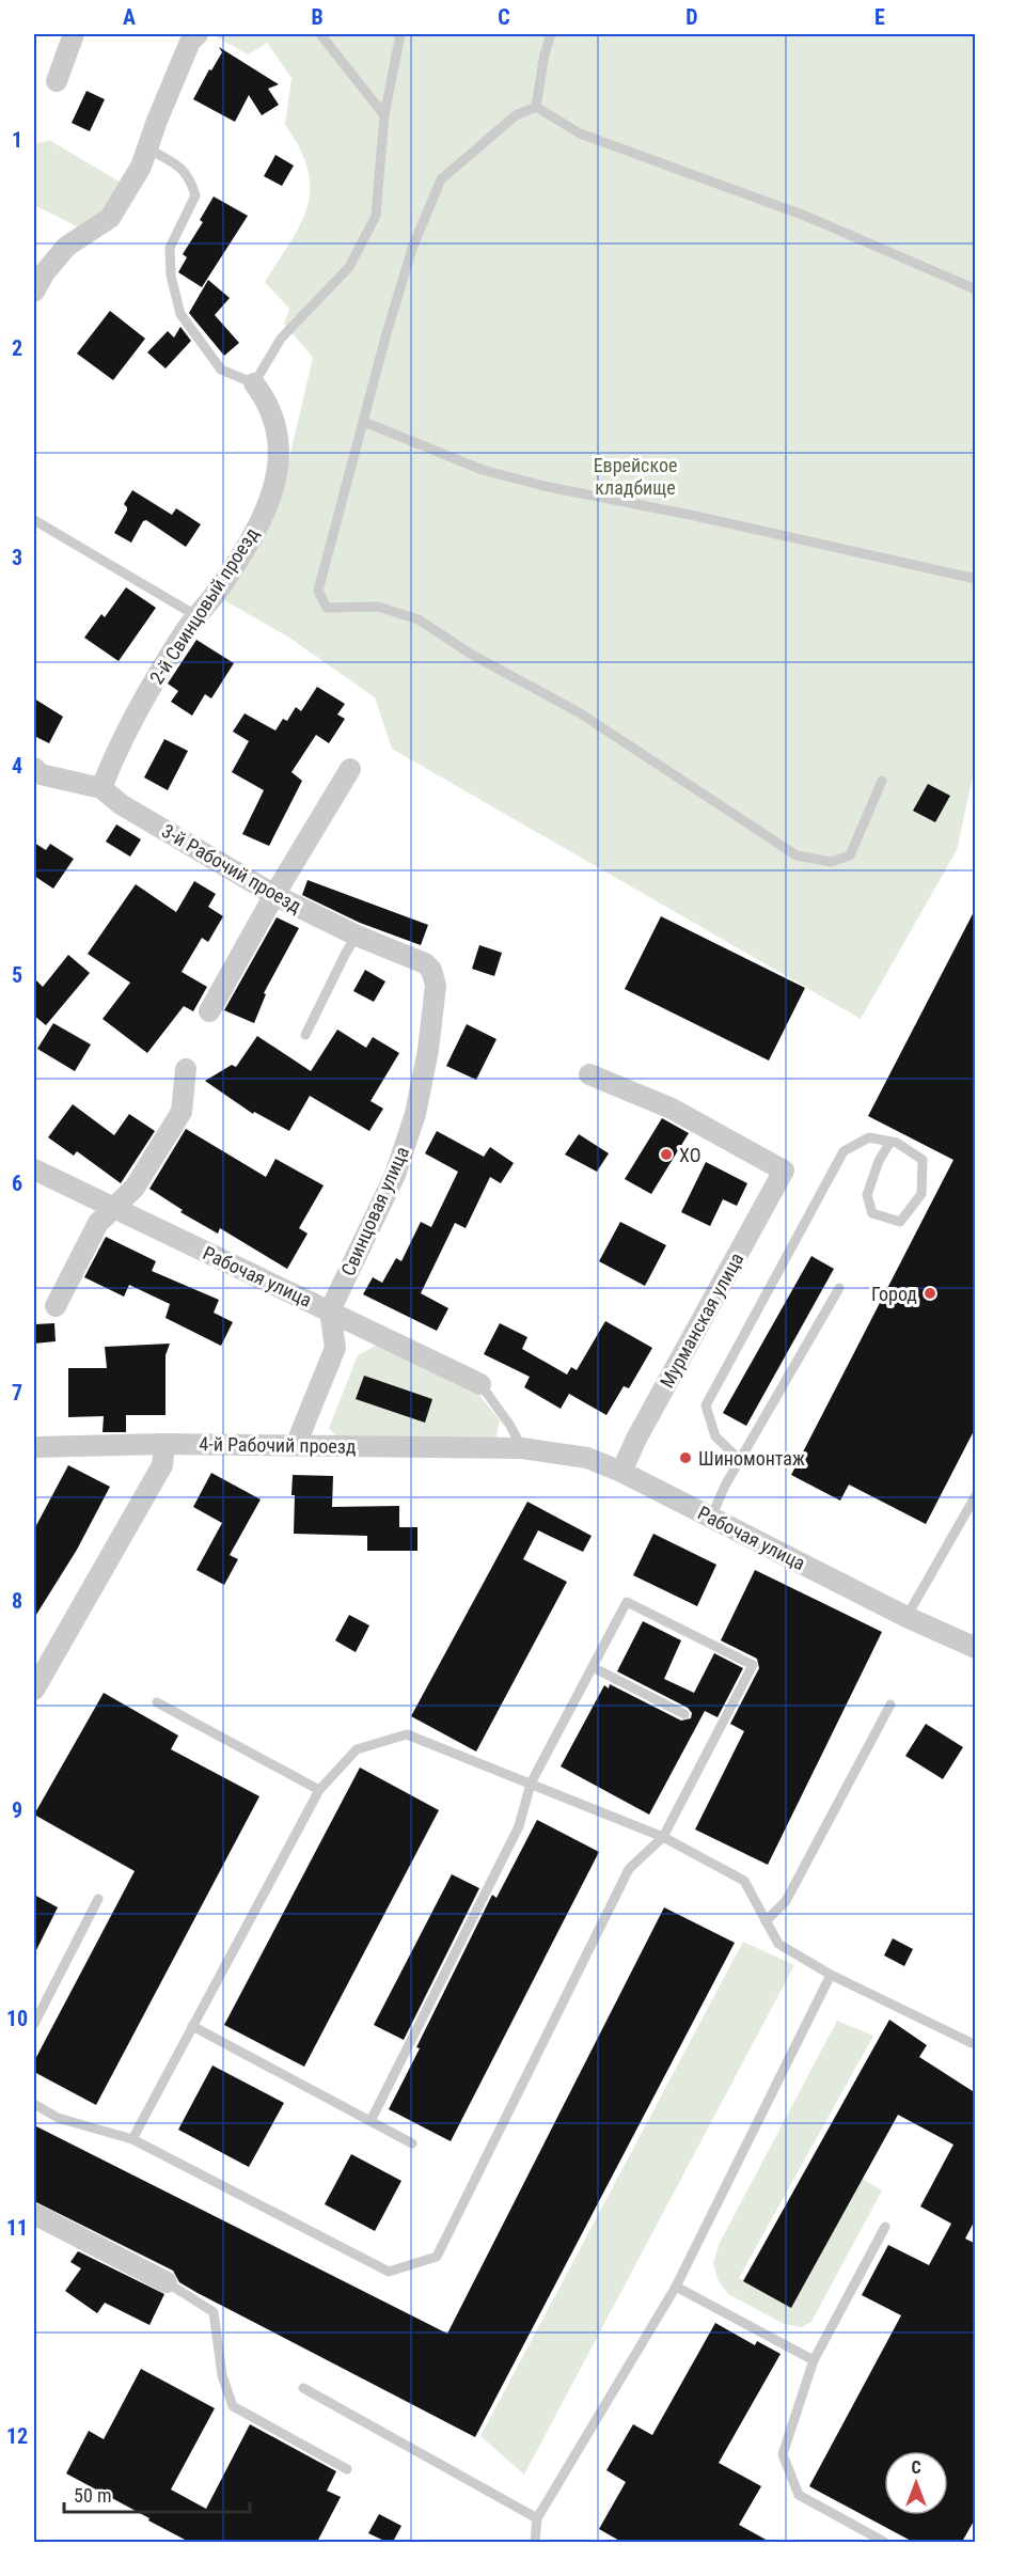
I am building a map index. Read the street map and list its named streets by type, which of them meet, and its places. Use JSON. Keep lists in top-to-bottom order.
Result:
{
  "streets": {
    "street": [
      "2-й Свинцовый проезд",
      "3-й Рабочий проезд",
      "Свинцовая улица",
      "Рабочая улица",
      "Мурманская улица",
      "4-й Рабочий проезд"
    ]
  },
  "crossings": [
    ["2-й Свинцовый проезд", "3-й Рабочий проезд"],
    ["3-й Рабочий проезд", "Свинцовая улица"],
    ["Свинцовая улица", "Рабочая улица"],
    ["Рабочая улица", "Мурманская улица"],
    ["Рабочая улица", "4-й Рабочий проезд"]
  ],
  "parks": ["Еврейское кладбище"],
  "places": ["ХО", "Город", "Шиномонтаж"],
  "scale_bar": "50 m",
  "north": "top",
  "grid": {
    "columns": [
      "A",
      "B",
      "C",
      "D",
      "E"
    ],
    "rows": [
      "1",
      "2",
      "3",
      "4",
      "5",
      "6",
      "7",
      "8",
      "9",
      "10",
      "11",
      "12"
    ]
  }
}
